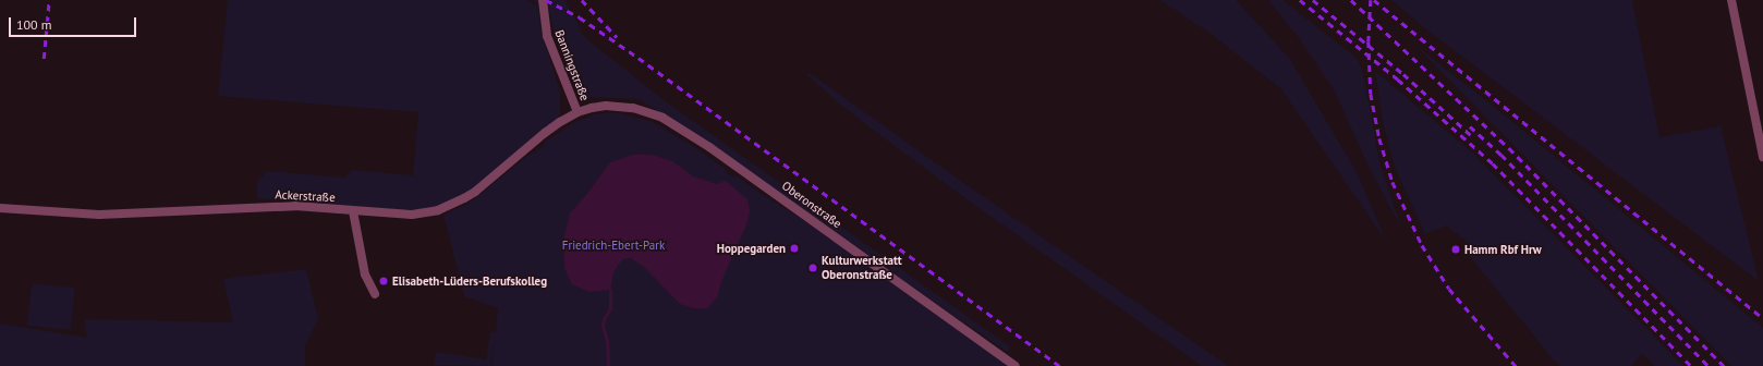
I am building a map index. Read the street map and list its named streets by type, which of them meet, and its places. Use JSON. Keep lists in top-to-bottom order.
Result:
{
  "streets": {
    "street": ["Banningstraße", "Ackerstraße", "Oberonstraße"]
  },
  "crossings": [
    ["Banningstraße", "Ackerstraße"],
    ["Banningstraße", "Oberonstraße"],
    ["Ackerstraße", "Oberonstraße"]
  ],
  "parks": ["Friedrich-Ebert-Park"],
  "places": [
    "Hoppegarden",
    "Hamm Rbf Hrw",
    "Kulturwerkstatt Oberonstraße",
    "Elisabeth-Lüders-Berufskolleg"
  ],
  "scale_bar": "100 m"
}
